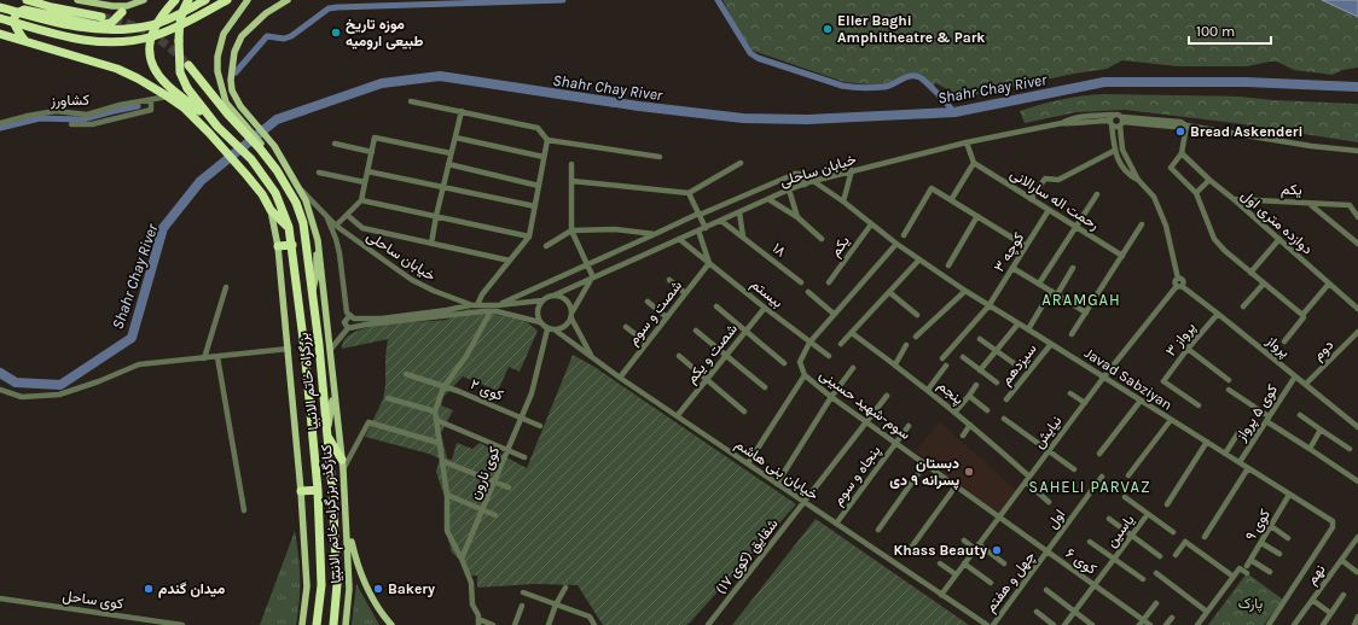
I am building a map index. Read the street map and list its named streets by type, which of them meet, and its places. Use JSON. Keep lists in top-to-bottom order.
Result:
{
  "streets": {
    "highway": ["بزرگراه خاتم الانبیا"],
    "main road": ["کنارگذر بزرگراه خاتم الانبیا"],
    "street": [
      "کشاورز",
      "خیابان ساحلی",
      "یکم",
      "رحمت اله سارالانی",
      "دوازده متری اول",
      "۱۸",
      "کوچه ۳",
      "بیستم",
      "شصت و سوم",
      "پرواز ۳",
      "پرواز",
      "دوم",
      "شصت و یکم",
      "سیزدهم",
      "Javad Sabziyan",
      "کوی ۲",
      "پنجم",
      "سوم-شهید حسینی",
      "کوی ۵ پرواز",
      "نیایش",
      "خیابان بنی هاشم",
      "کوی نارون",
      "پنجاه و سوم",
      "اول",
      "کوی ۹",
      "یاسین",
      "شقایق (کوی ۱۷)",
      "کوی ۶",
      "نهم",
      "چهل و هفتم",
      "کوی ساحل"
    ]
  },
  "crossings": [
    ["خیابان ساحلی", "۱۸"],
    ["خیابان ساحلی", "بیستم"],
    ["خیابان ساحلی", "Javad Sabziyan"],
    ["خیابان ساحلی", "خیابان بنی هاشم"],
    ["خیابان ساحلی", "کوی نارون"],
    ["خیابان ساحلی", "کنارگذر بزرگراه خاتم الانبیا"],
    ["یکم", "دوازده متری اول"],
    ["یکم", "Javad Sabziyan"],
    ["رحمت اله سارالانی", "کوچه ۳"],
    ["کوچه ۳", "Javad Sabziyan"],
    ["بیستم", "شصت و سوم"],
    ["بیستم", "شصت و یکم"],
    ["بیستم", "سوم-شهید حسینی"],
    ["شصت و سوم", "خیابان بنی هاشم"],
    ["پرواز ۳", "پرواز"],
    ["پرواز", "دوم"],
    ["پرواز", "کوی ۵ پرواز"],
    ["پرواز", "نیایش"],
    ["شصت و یکم", "خیابان بنی هاشم"],
    ["سیزدهم", "Javad Sabziyan"],
    ["Javad Sabziyan", "سوم-شهید حسینی"],
    ["Javad Sabziyan", "کوی ۵ پرواز"],
    ["Javad Sabziyan", "نیایش"],
    ["Javad Sabziyan", "کوی ۹"],
    ["کوی ۲", "کوی نارون"],
    ["پنجم", "نیایش"],
    ["سوم-شهید حسینی", "نیایش"],
    ["سوم-شهید حسینی", "پنجاه و سوم"],
    ["سوم-شهید حسینی", "شقایق (کوی ۱۷)"],
    ["سوم-شهید حسینی", "کوی ۶"],
    ["نیایش", "خیابان بنی هاشم"],
    ["نیایش", "کوی ۶"],
    ["خیابان بنی هاشم", "کوی نارون"],
    ["خیابان بنی هاشم", "پنجاه و سوم"],
    ["خیابان بنی هاشم", "شقایق (کوی ۱۷)"],
    ["اول", "کوی ۶"],
    ["اول", "چهل و هفتم"],
    ["یاسین", "کوی ۶"],
    ["کوی ۶", "چهل و هفتم"]
  ],
  "districts": ["ARAMGAH", "SAHELI PARVAZ"],
  "water": ["Shahr Chay River"],
  "parks": ["پارک"],
  "places": [
    "Eller Baghi Amphitheatre & Park",
    "موزه تاریخ طبیعی ارومیه",
    "Bread Askenderi",
    "دبستان پسرانه ۹ دی",
    "Khass Beauty",
    "میدان گندم",
    "Bakery"
  ],
  "scale_bar": "100 m"
}
